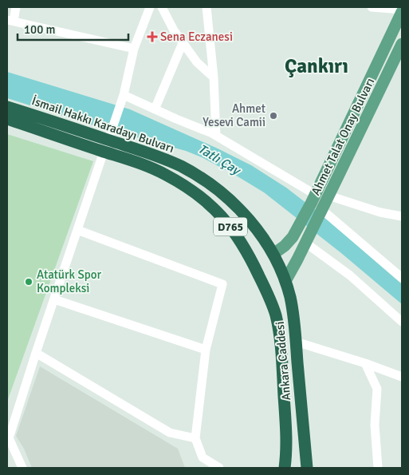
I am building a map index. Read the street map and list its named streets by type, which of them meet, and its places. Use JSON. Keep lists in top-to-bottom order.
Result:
{
  "streets": {
    "highway": ["İsmail Hakkı Karadayı Bulvarı", "D765", "Ankara Caddesi"],
    "main road": ["Ahmet Talat Onay Bulvarı"]
  },
  "crossings": [
    ["İsmail Hakkı Karadayı Bulvarı", "Ahmet Talat Onay Bulvarı"],
    ["İsmail Hakkı Karadayı Bulvarı", "Ankara Caddesi"],
    ["Ahmet Talat Onay Bulvarı", "Ankara Caddesi"]
  ],
  "districts": ["Çankırı"],
  "water": ["Tatlı Çay"],
  "places": {
    "health": ["Sena Eczanesi"],
    "other": ["Ahmet Yesevi Camii", "Atatürk Spor Kompleksi"]
  },
  "scale_bar": "100 m"
}
